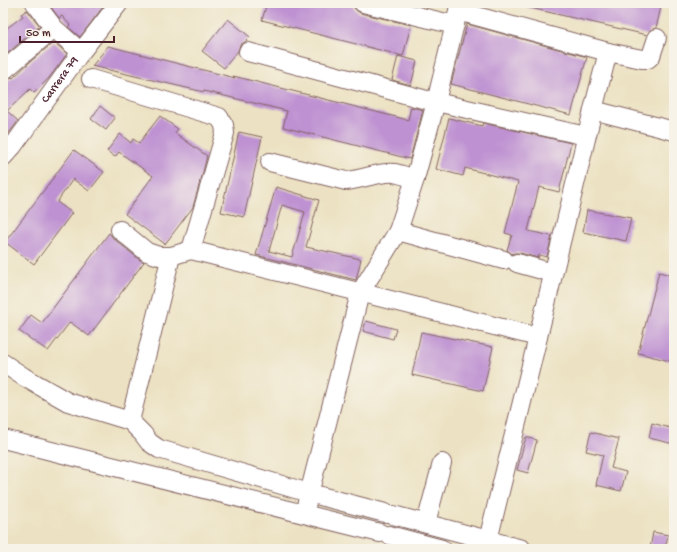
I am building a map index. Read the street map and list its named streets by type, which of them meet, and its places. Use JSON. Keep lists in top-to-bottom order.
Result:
{
  "streets": {
    "street": ["Carrera 79"]
  },
  "scale_bar": "50 m"
}
